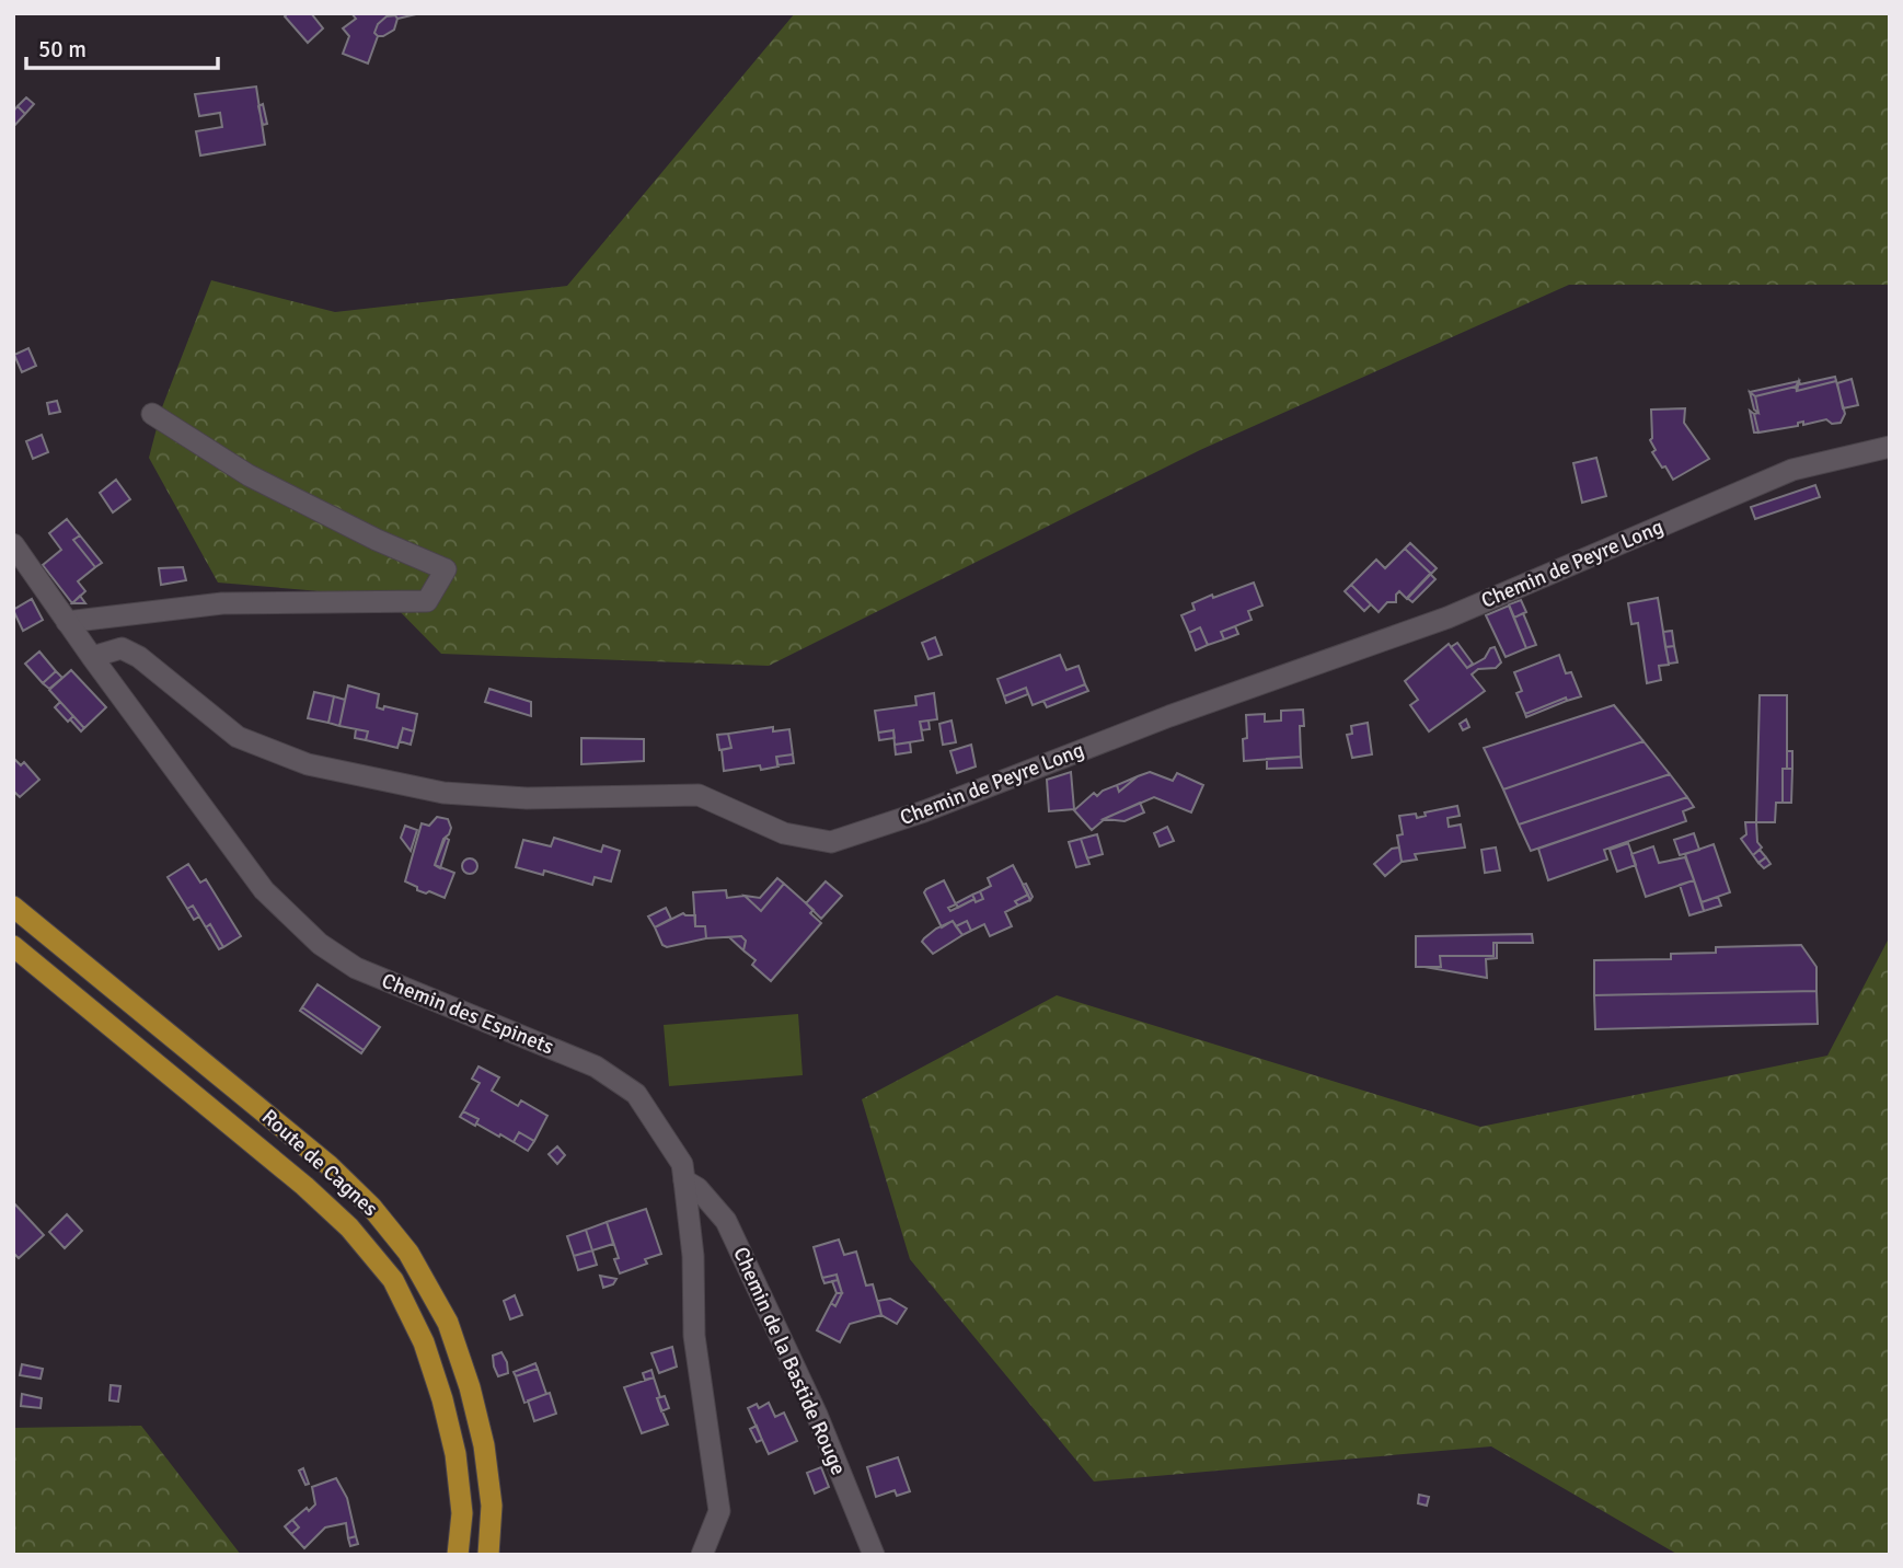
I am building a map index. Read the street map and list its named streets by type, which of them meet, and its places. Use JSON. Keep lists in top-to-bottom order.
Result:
{
  "streets": {
    "main road": ["Route de Cagnes"],
    "street": ["Chemin de Peyre Long", "Chemin des Espinets", "Chemin de la Bastide Rouge"]
  },
  "crossings": [
    ["Chemin de Peyre Long", "Chemin des Espinets"],
    ["Chemin des Espinets", "Chemin de la Bastide Rouge"]
  ],
  "scale_bar": "50 m"
}
